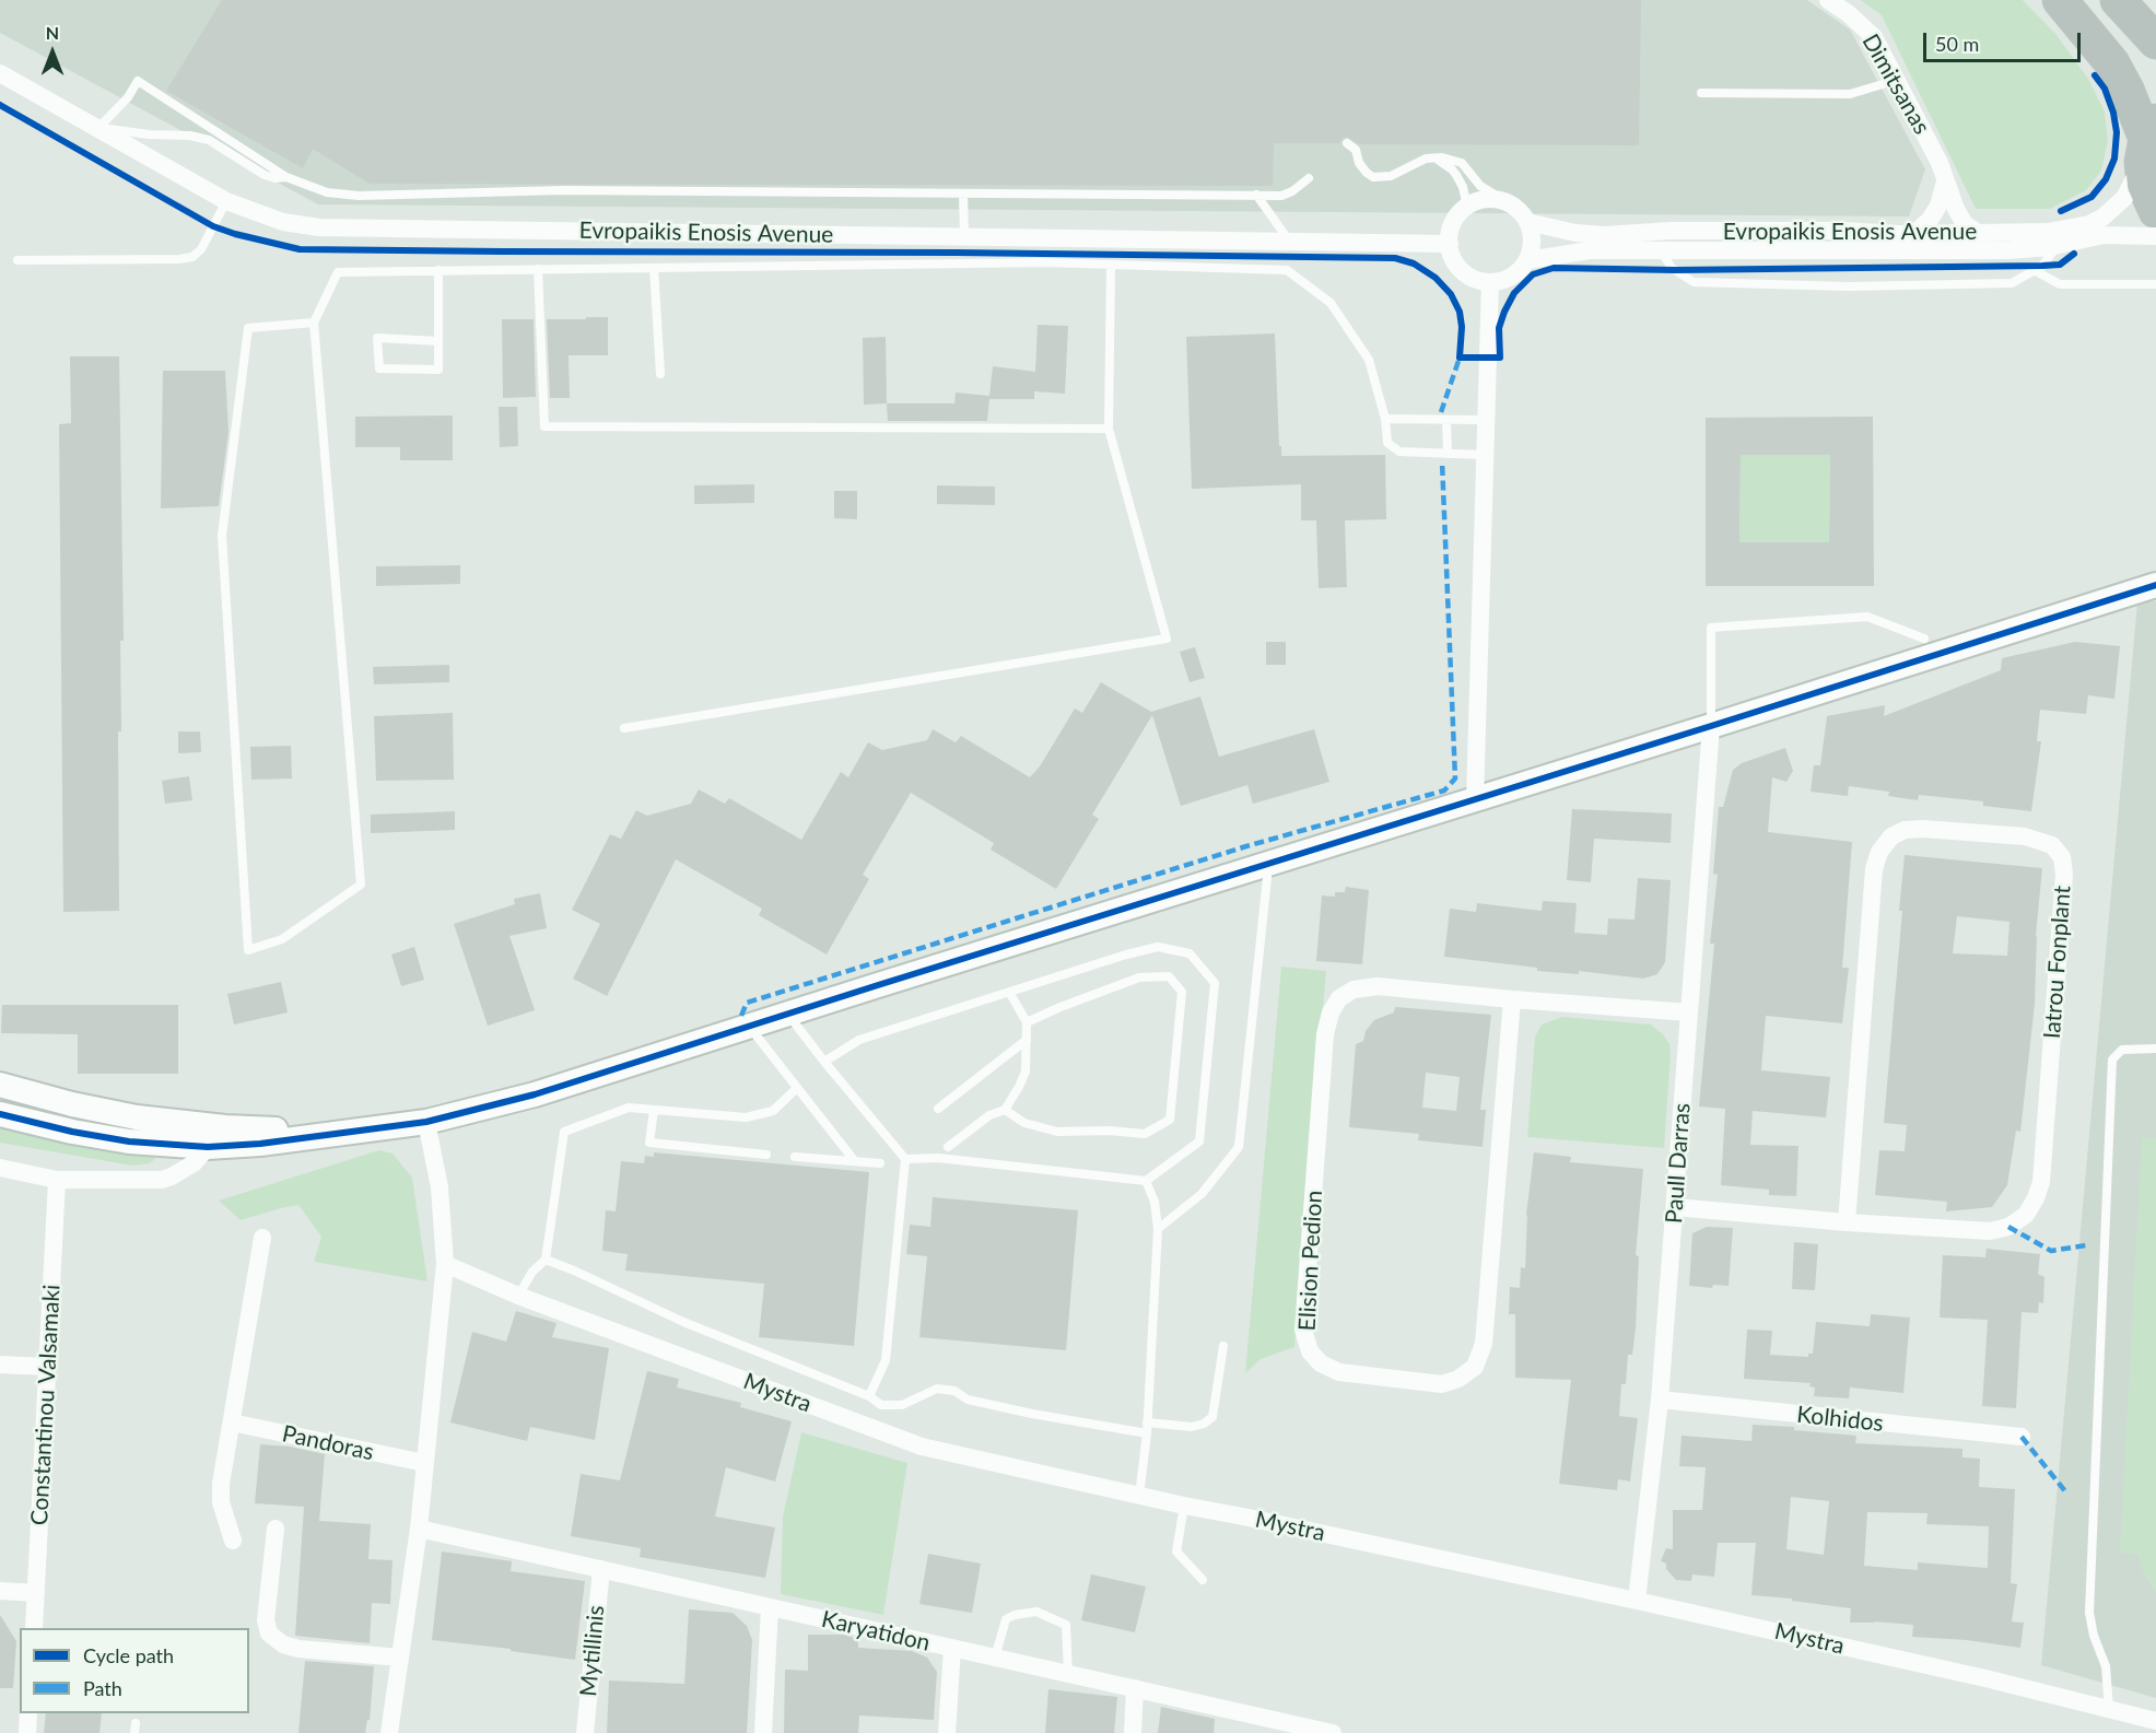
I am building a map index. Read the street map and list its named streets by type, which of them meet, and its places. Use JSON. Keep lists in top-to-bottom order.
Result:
{
  "streets": {
    "street": [
      "Dimitsanas",
      "Evropaikis Enosis Avenue",
      "Iatrou Fonplant",
      "Paull Darras",
      "Elision Pedion",
      "Mystra",
      "Constantinou Valsamaki",
      "Kolhidos",
      "Pandoras",
      "Karyatidon",
      "Mytillinis"
    ]
  },
  "crossings": [
    ["Dimitsanas", "Evropaikis Enosis Avenue"],
    ["Iatrou Fonplant", "Paull Darras"],
    ["Paull Darras", "Elision Pedion"],
    ["Paull Darras", "Mystra"],
    ["Paull Darras", "Kolhidos"],
    ["Karyatidon", "Mytillinis"]
  ],
  "legend": ["Cycle path", "Path"],
  "scale_bar": "50 m",
  "north": "top"
}
